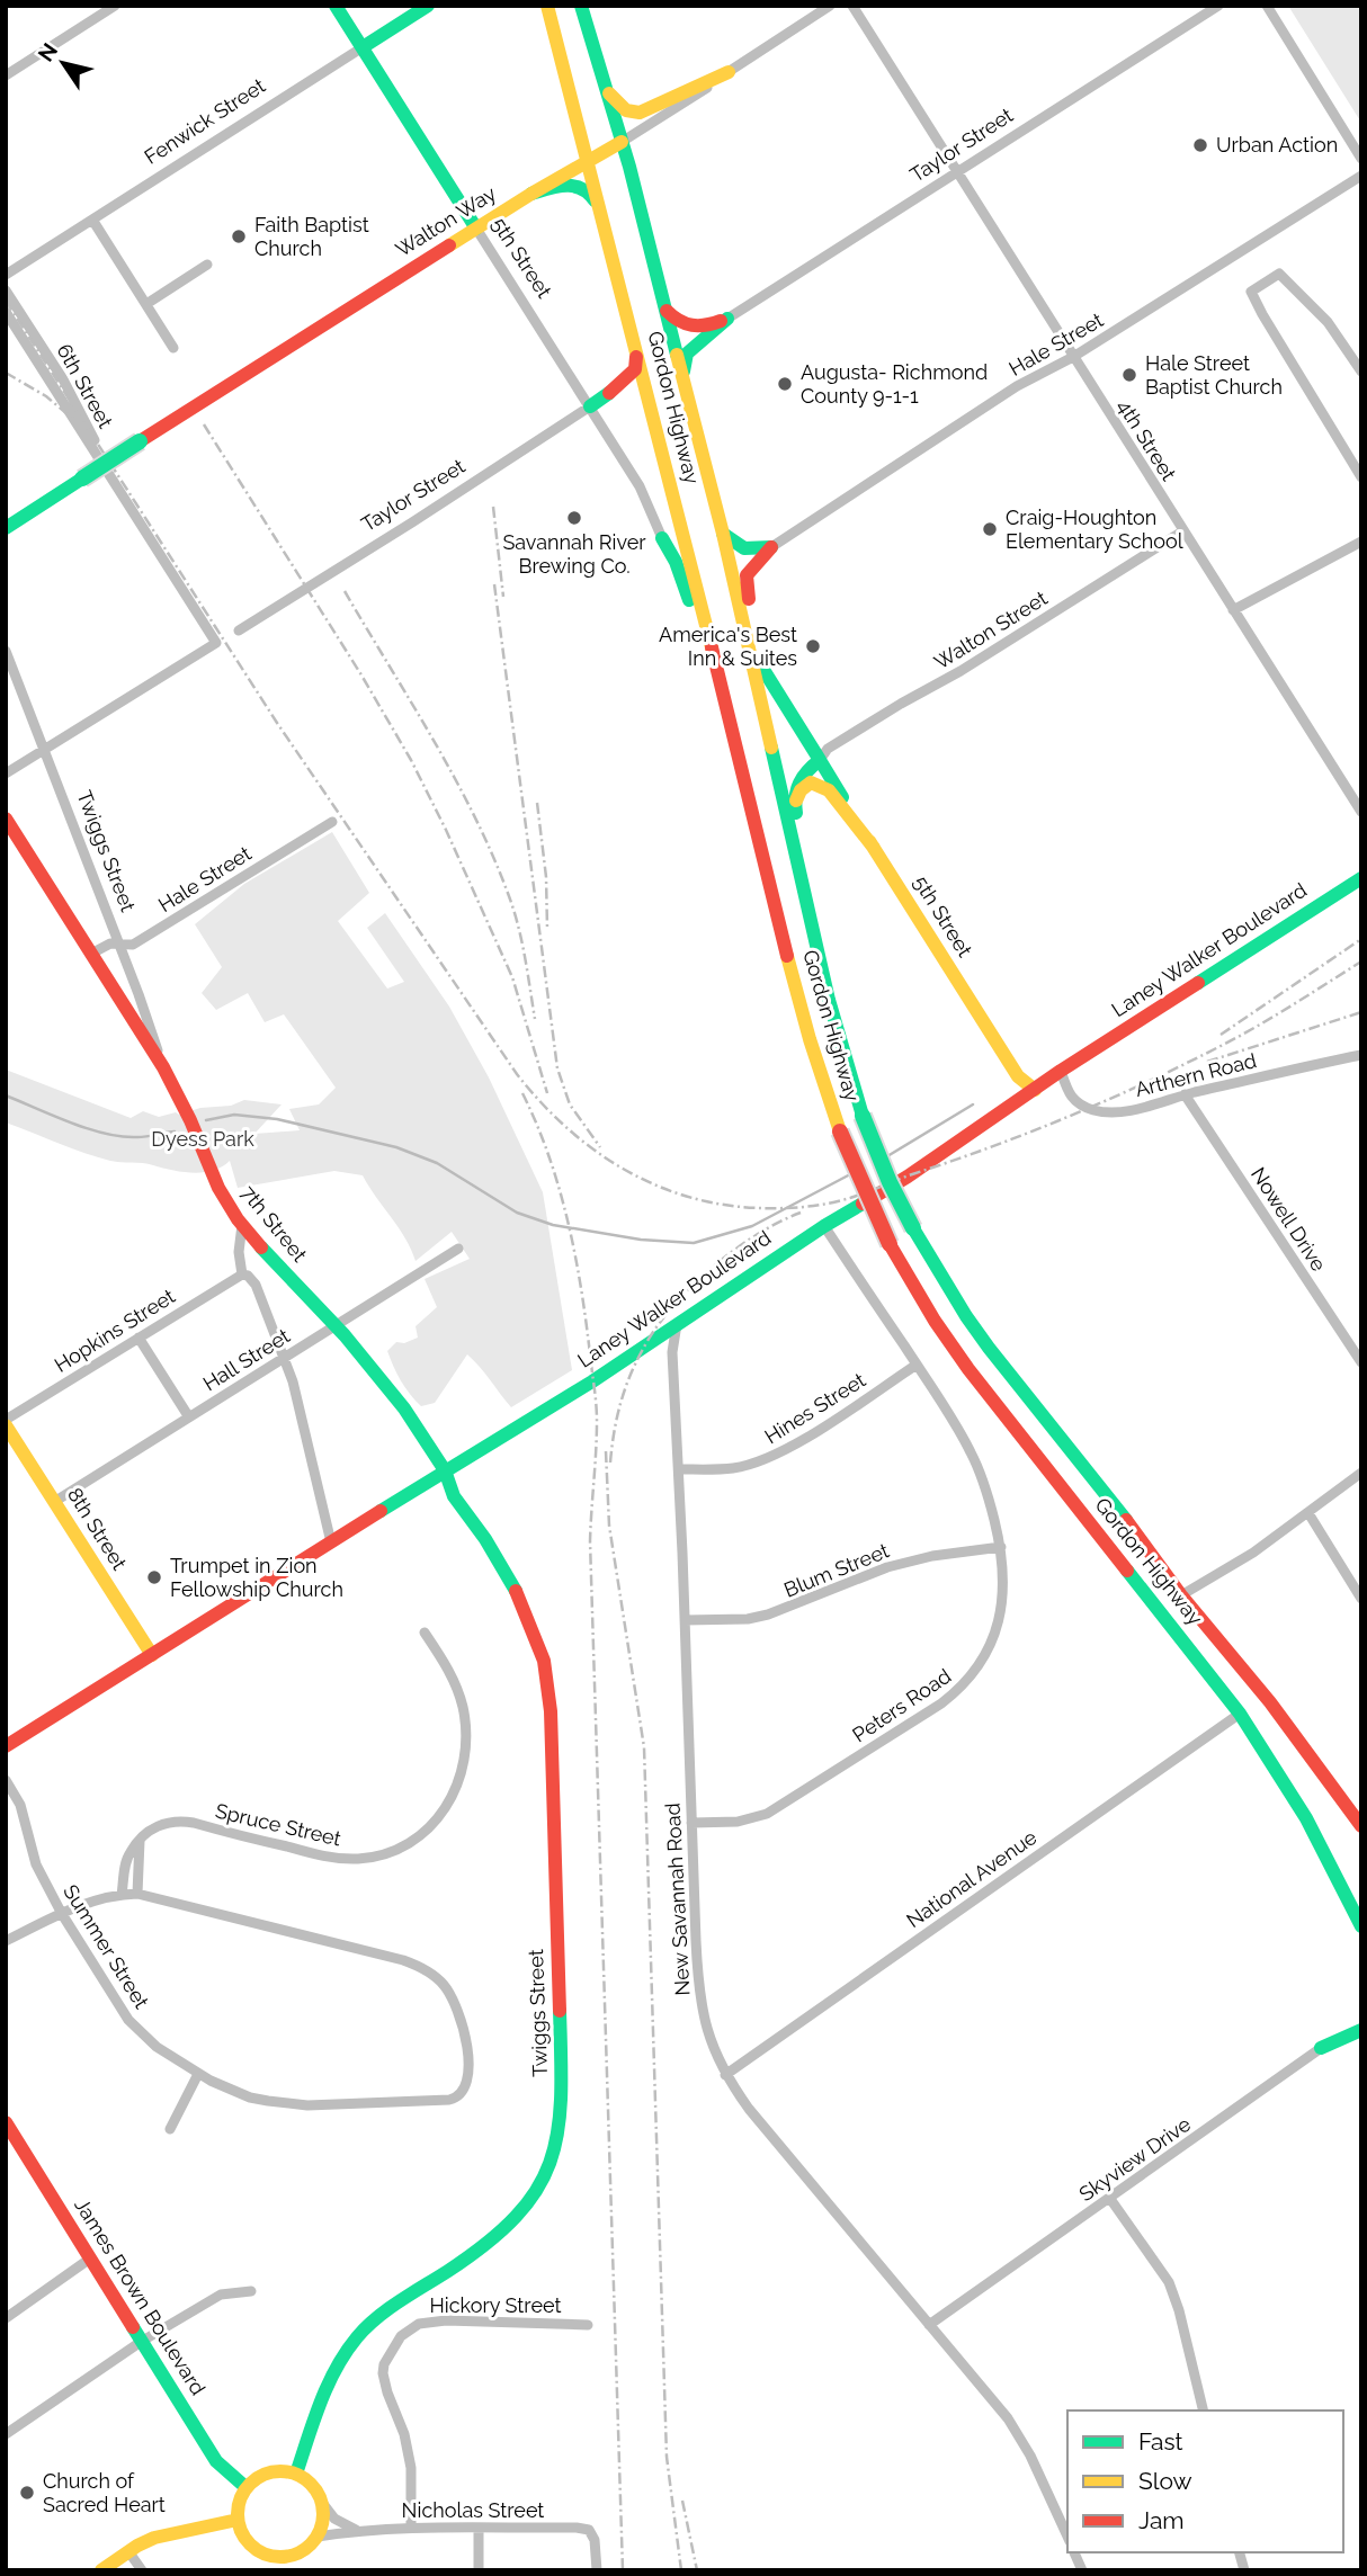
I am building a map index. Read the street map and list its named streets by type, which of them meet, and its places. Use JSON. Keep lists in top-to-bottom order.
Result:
{
  "streets": {
    "main road": [
      "Fenwick Street",
      "Taylor Street",
      "Walton Way",
      "5th Street",
      "Gordon Highway",
      "Twiggs Street",
      "Laney Walker Boulevard",
      "7th Street",
      "8th Street",
      "James Brown Boulevard"
    ],
    "street": [
      "Hale Street",
      "6th Street",
      "4th Street",
      "Walton Street",
      "Arthern Road",
      "Nowell Drive",
      "Hopkins Street",
      "Hall Street",
      "Hines Street",
      "Blum Street",
      "Peters Road",
      "Spruce Street",
      "National Avenue",
      "New Savannah Road",
      "Summer Street",
      "Skyview Drive",
      "Hickory Street",
      "Nicholas Street"
    ]
  },
  "crossings": [
    ["Fenwick Street", "5th Street"],
    ["Taylor Street", "5th Street"],
    ["Taylor Street", "Gordon Highway"],
    ["Taylor Street", "4th Street"],
    ["Walton Way", "5th Street"],
    ["Walton Way", "Gordon Highway"],
    ["5th Street", "Gordon Highway"],
    ["5th Street", "Walton Street"],
    ["5th Street", "Laney Walker Boulevard"],
    ["Hale Street", "4th Street"],
    ["Hale Street", "Twiggs Street"],
    ["Hale Street", "7th Street"],
    ["6th Street", "Twiggs Street"],
    ["Gordon Highway", "National Avenue"],
    ["4th Street", "Walton Street"],
    ["Twiggs Street", "Laney Walker Boulevard"],
    ["Twiggs Street", "7th Street"],
    ["Twiggs Street", "James Brown Boulevard"],
    ["Twiggs Street", "Nicholas Street"],
    ["Laney Walker Boulevard", "Arthern Road"],
    ["Laney Walker Boulevard", "7th Street"],
    ["Laney Walker Boulevard", "8th Street"],
    ["Laney Walker Boulevard", "Peters Road"],
    ["Laney Walker Boulevard", "New Savannah Road"],
    ["Arthern Road", "Nowell Drive"],
    ["7th Street", "Hall Street"],
    ["Hopkins Street", "8th Street"],
    ["Hall Street", "8th Street"],
    ["Hines Street", "Peters Road"],
    ["Hines Street", "New Savannah Road"],
    ["Blum Street", "Peters Road"],
    ["Blum Street", "New Savannah Road"],
    ["Peters Road", "New Savannah Road"],
    ["National Avenue", "New Savannah Road"],
    ["New Savannah Road", "Skyview Drive"],
    ["James Brown Boulevard", "Nicholas Street"],
    ["Hickory Street", "Nicholas Street"]
  ],
  "parks": ["Dyess Park"],
  "places": [
    "Urban Action",
    "Faith Baptist Church",
    "Hale Street Baptist Church",
    "Augusta- Richmond County 9-1-1",
    "Savannah River Brewing Co.",
    "Craig-Houghton Elementary School",
    "America's Best Inn & Suites",
    "Trumpet in Zion Fellowship Church",
    "Church of Sacred Heart"
  ],
  "legend": ["Fast", "Slow", "Jam"],
  "north": "top left"
}
